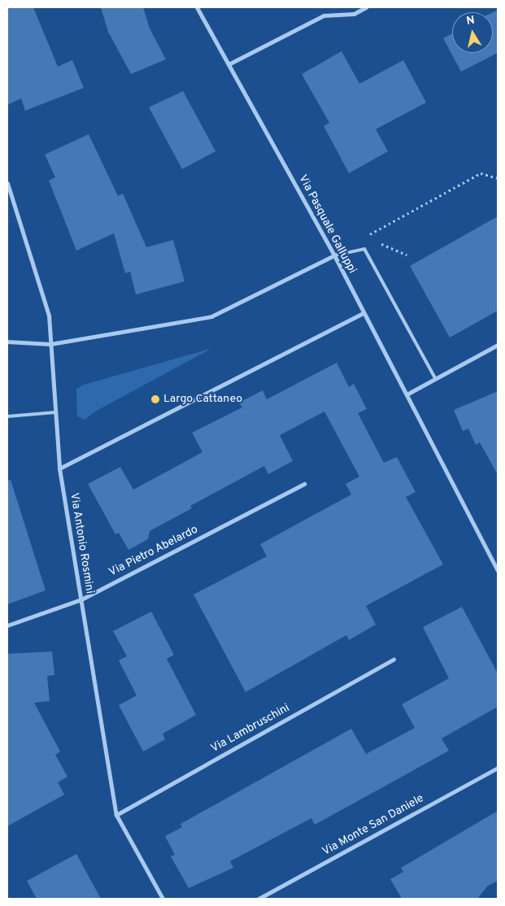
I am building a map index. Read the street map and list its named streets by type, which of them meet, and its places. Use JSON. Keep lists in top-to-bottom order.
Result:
{
  "streets": {
    "street": [
      "Via Pasquale Galluppi",
      "Via Antonio Rosmini",
      "Via Pietro Abelardo",
      "Via Lambruschini",
      "Via Monte San Daniele"
    ]
  },
  "crossings": [
    ["Via Antonio Rosmini", "Via Pietro Abelardo"],
    ["Via Antonio Rosmini", "Via Lambruschini"]
  ],
  "places": ["Largo Cattaneo"],
  "north": "top"
}
